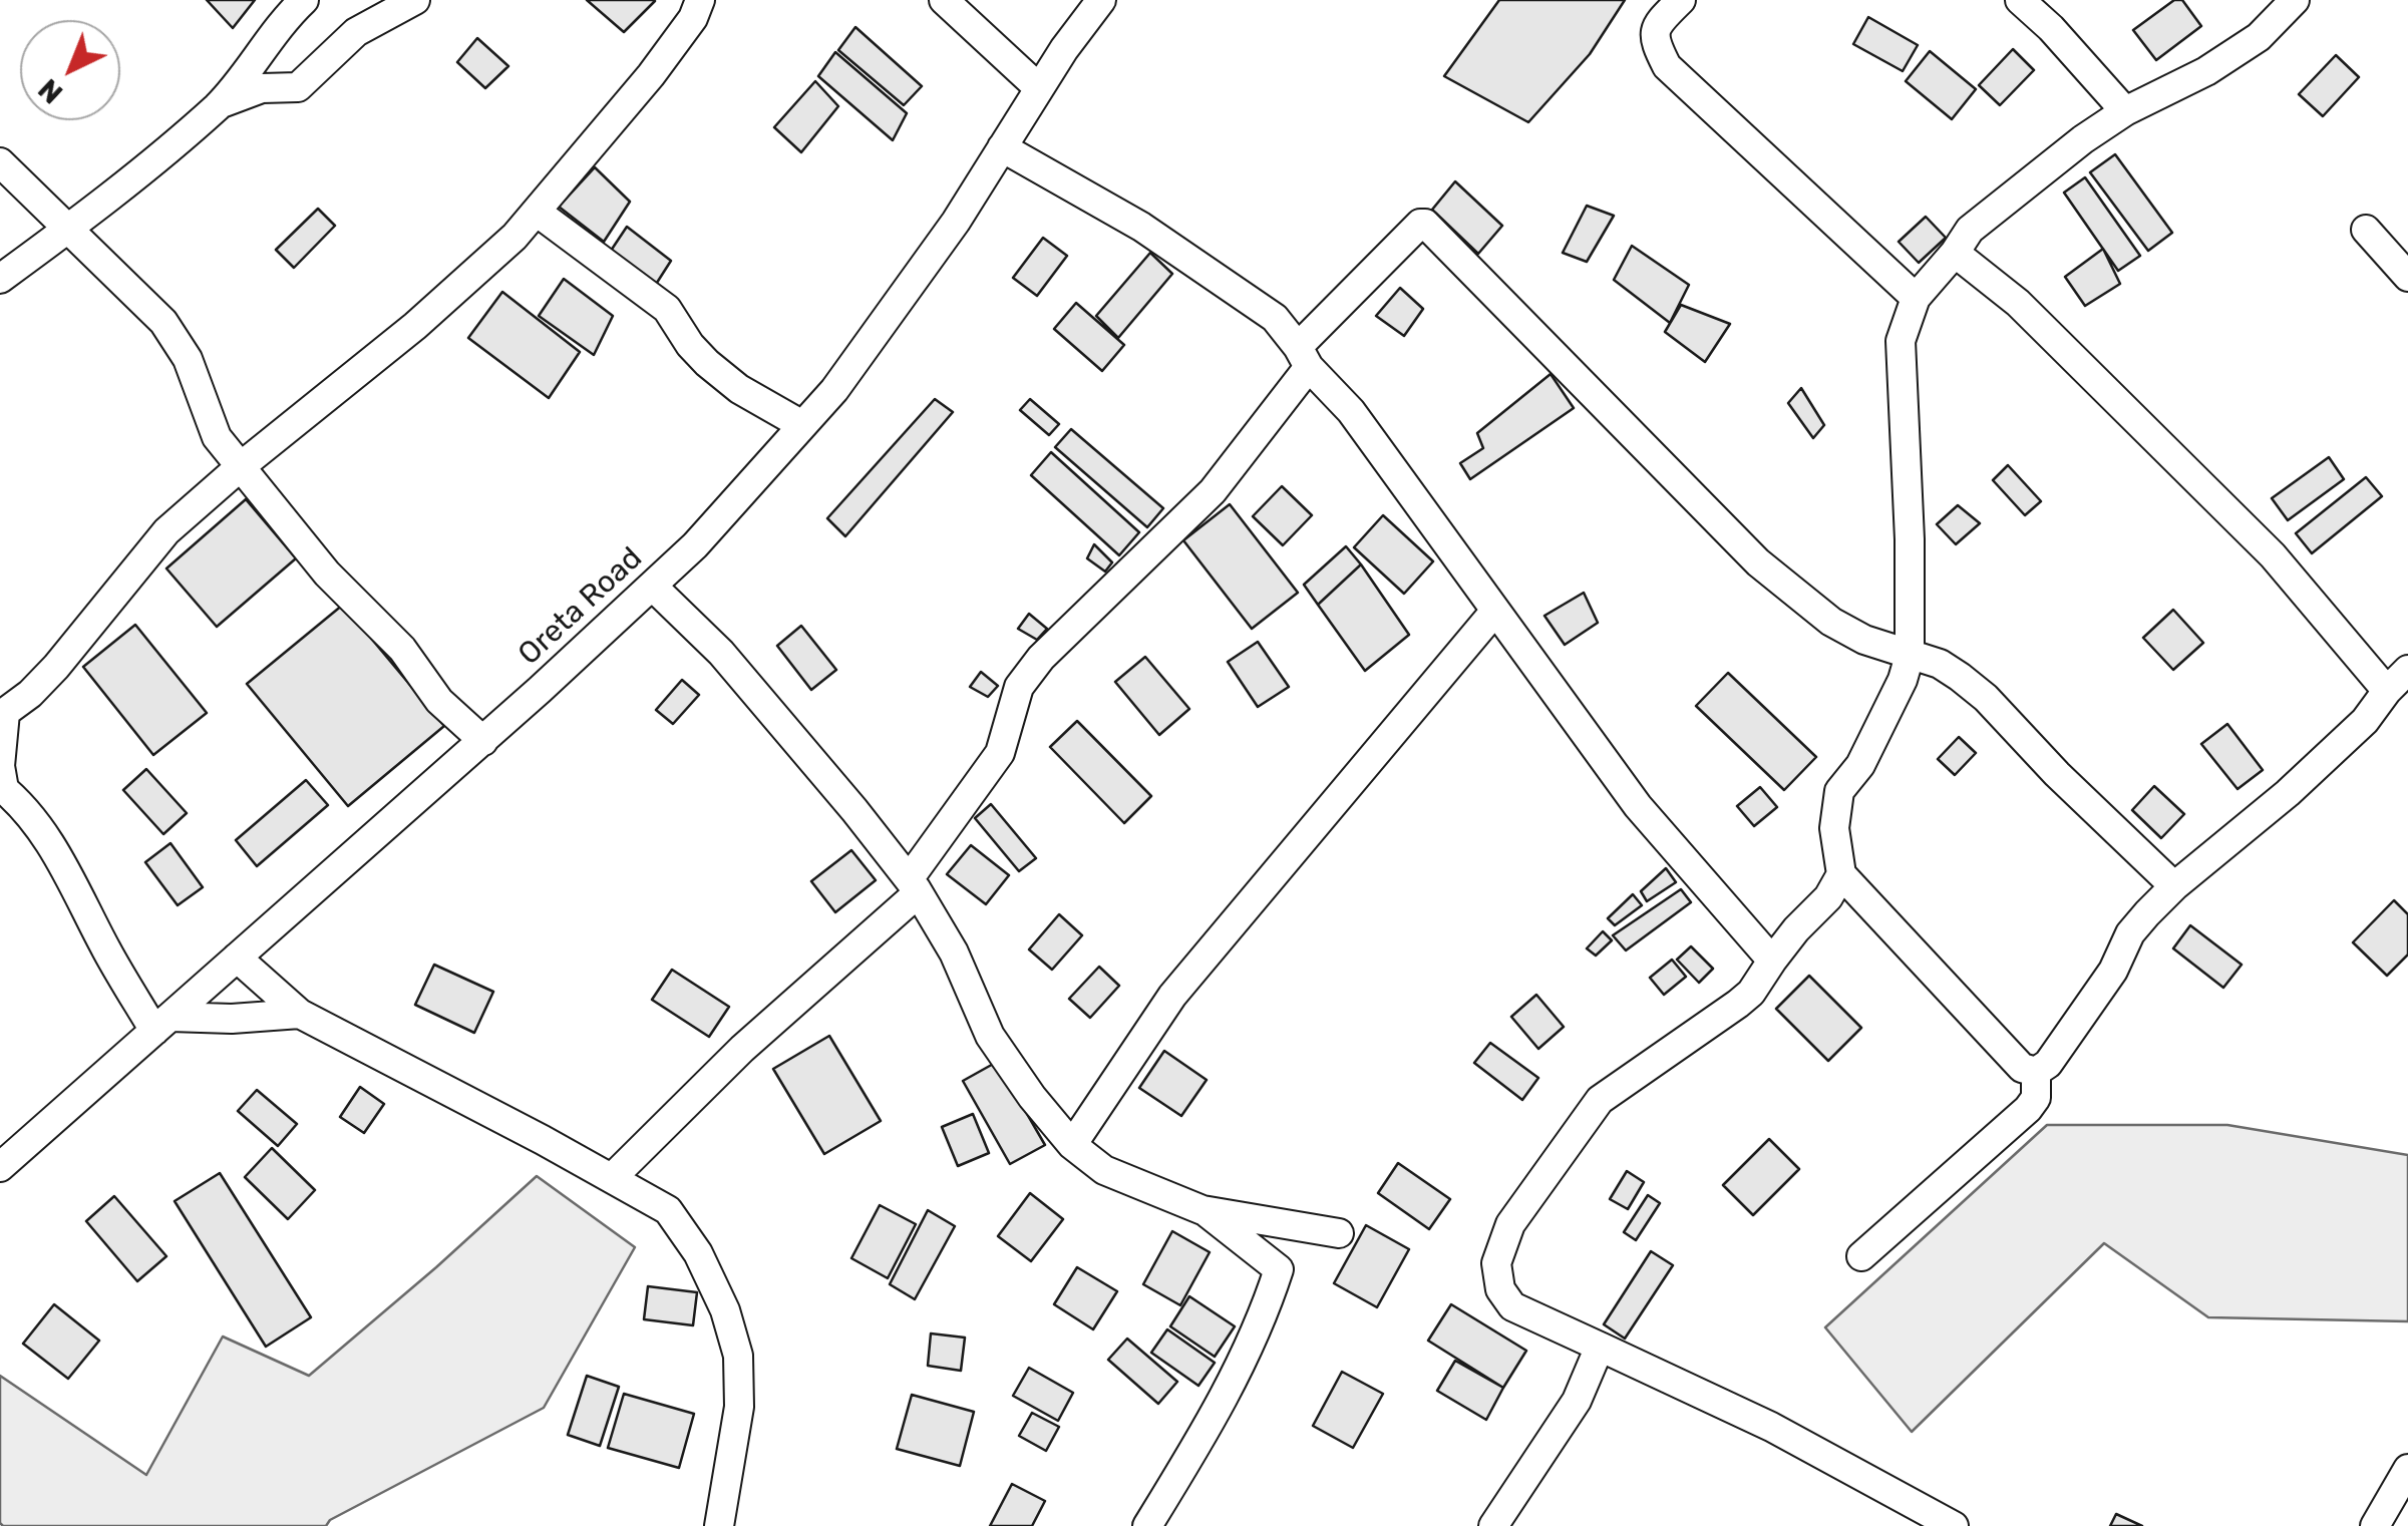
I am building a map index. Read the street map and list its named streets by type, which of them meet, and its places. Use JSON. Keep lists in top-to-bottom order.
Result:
{
  "streets": {
    "street": ["Oreta Road"]
  },
  "north": "bottom left"
}
